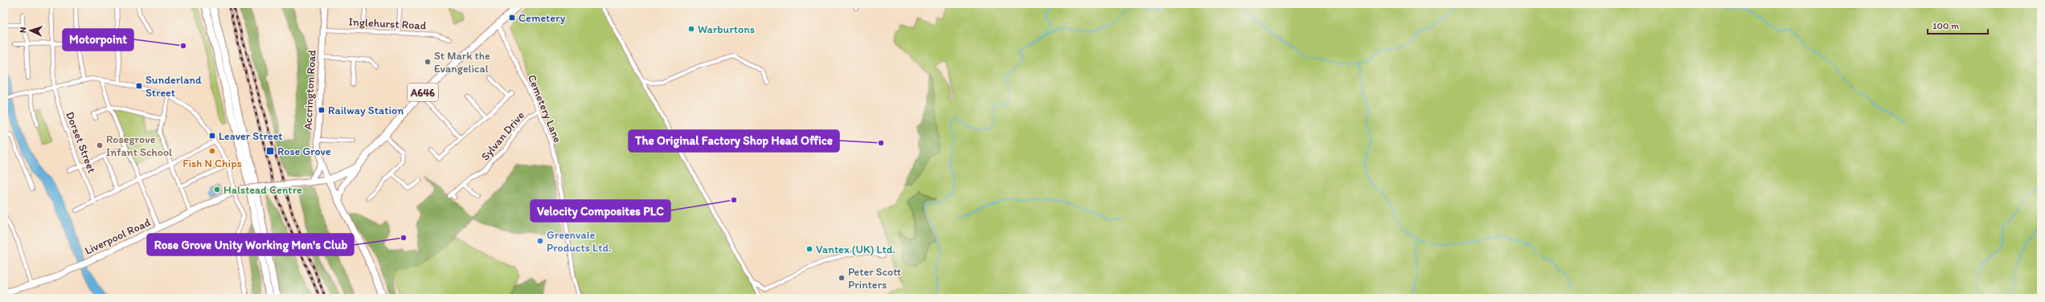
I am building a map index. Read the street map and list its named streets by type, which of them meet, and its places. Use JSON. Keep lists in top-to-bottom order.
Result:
{
  "streets": {
    "highway": ["Accrington Road", "A646"],
    "main road": ["Liverpool Road"],
    "street": [
      "Inglehurst Road",
      "Cemetery Lane",
      "Sylvan Drive",
      "Dorset Street"
    ]
  },
  "crossings": [
    ["Inglehurst Road", "Accrington Road"],
    ["Accrington Road", "A646"],
    ["A646", "Cemetery Lane"],
    ["A646", "Liverpool Road"],
    ["Cemetery Lane", "Sylvan Drive"]
  ],
  "places": {
    "transit": [
      "Cemetery",
      "Sunderland Street",
      "Railway Station",
      "Leaver Street",
      "Rose Grove"
    ],
    "other": [
      "Warburtons",
      "Motorpoint",
      "St Mark the Evangelical",
      "The Original Factory Shop Head Office",
      "Rosegrove Infant School",
      "Fish N Chips",
      "Halstead Centre",
      "Velocity Composites PLC",
      "Rose Grove Unity Working Men's Club",
      "Greenvale Products Ltd.",
      "Vantex (UK) Ltd.",
      "Peter Scott Printers"
    ]
  },
  "scale_bar": "100 m",
  "north": "left"
}
